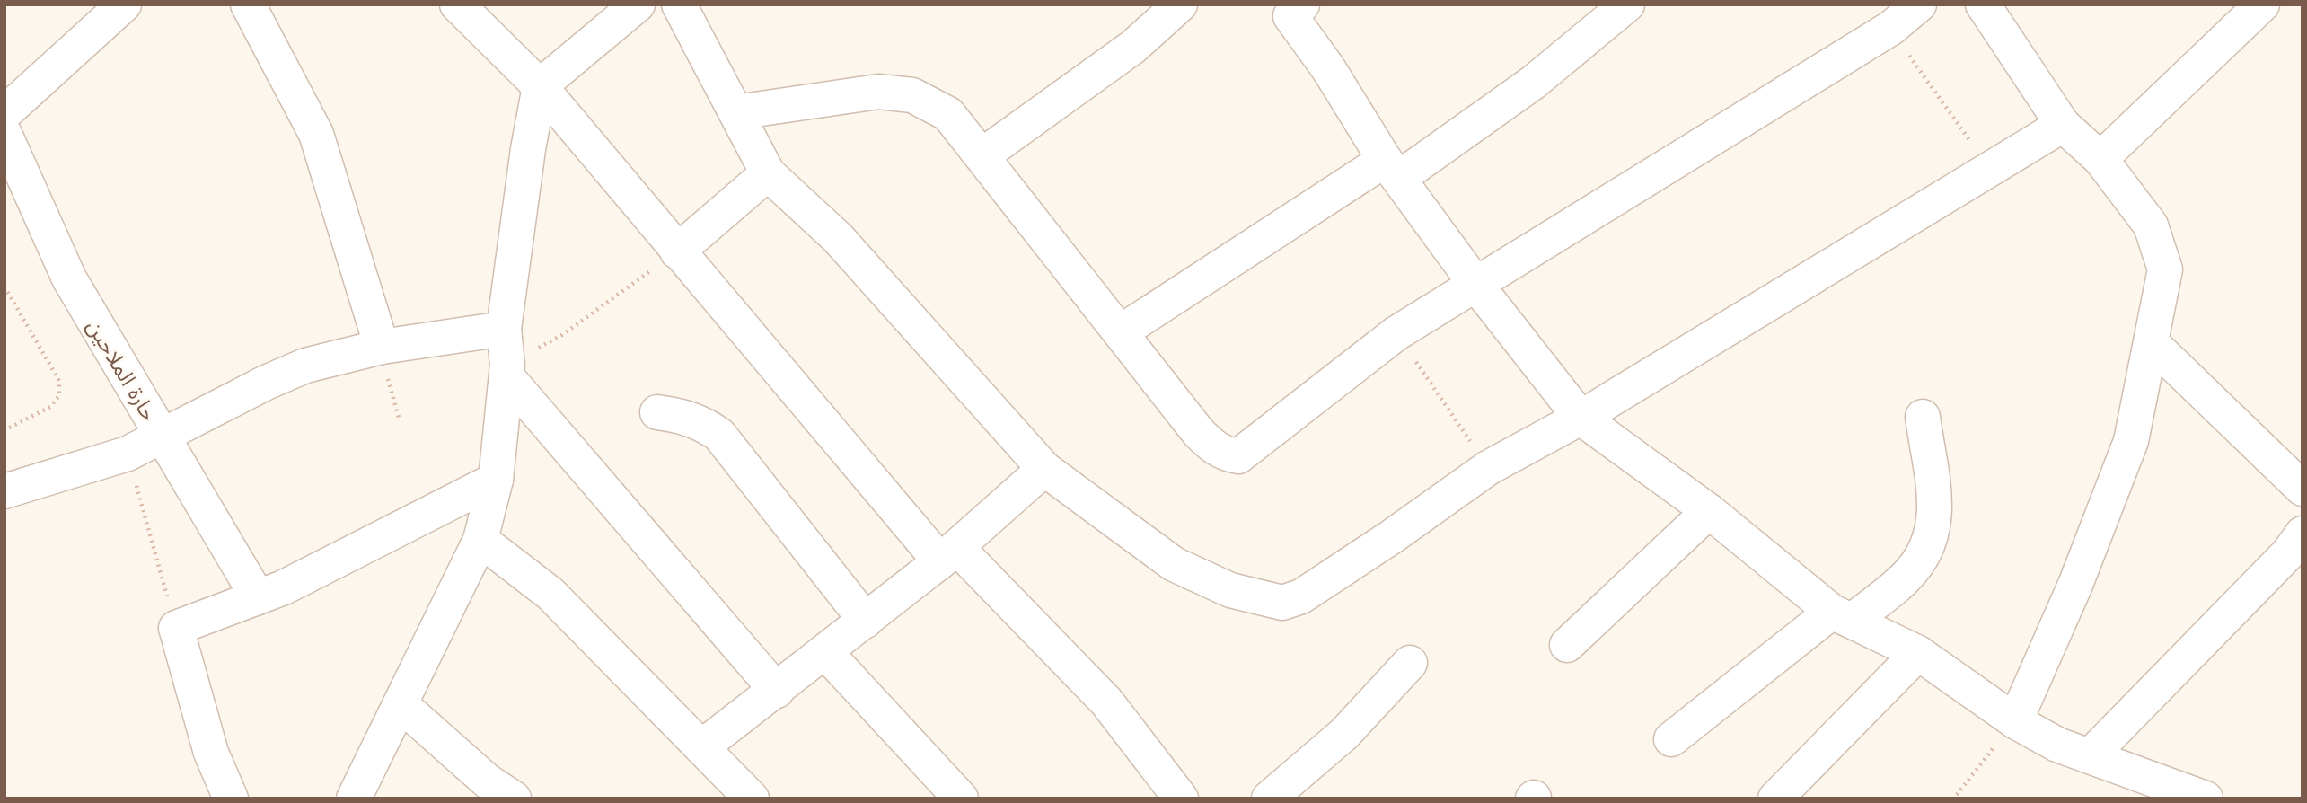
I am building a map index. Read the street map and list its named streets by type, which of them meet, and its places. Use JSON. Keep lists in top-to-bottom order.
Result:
{
  "streets": {
    "street": ["حارة الملاحين"]
  }
}
